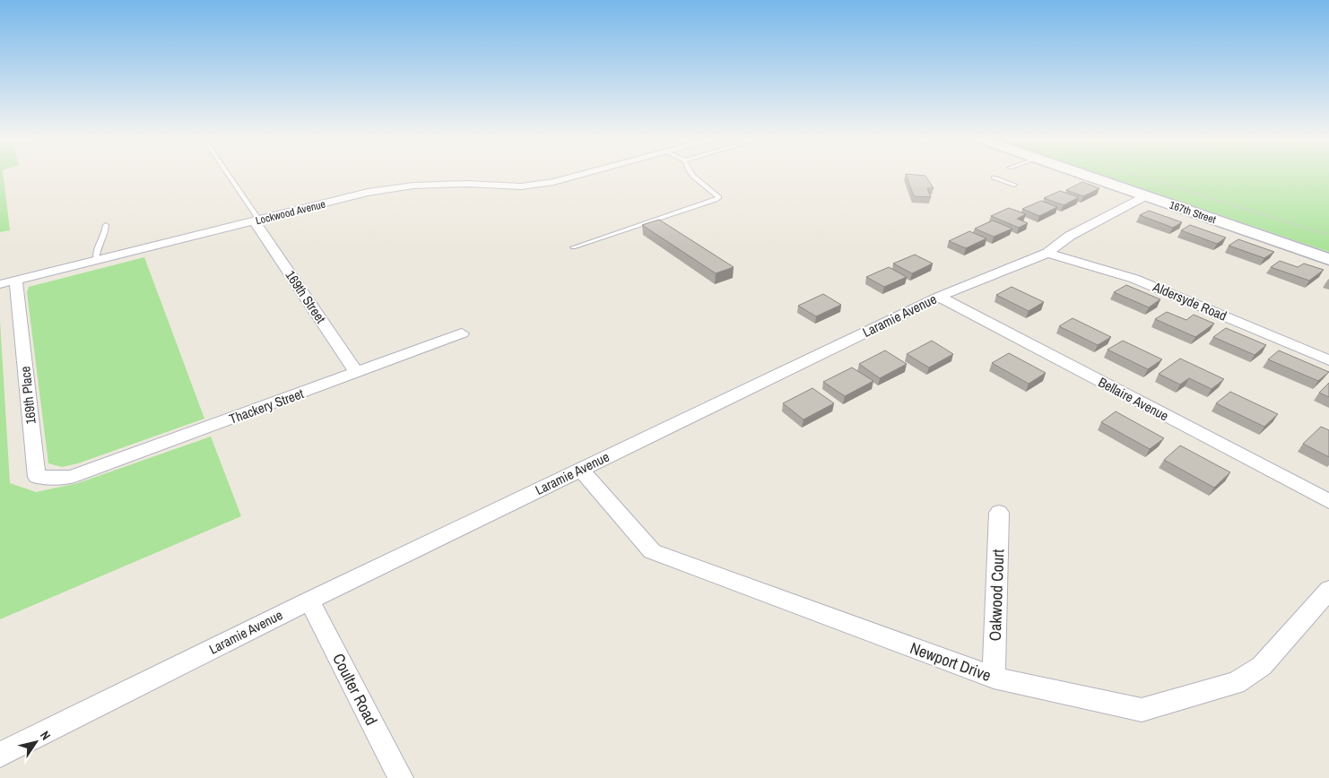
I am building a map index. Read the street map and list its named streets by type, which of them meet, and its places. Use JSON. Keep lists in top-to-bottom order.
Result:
{
  "streets": {
    "main road": ["167th Street"],
    "street": [
      "Lockwood Avenue",
      "169th Street",
      "Aldersyde Road",
      "Laramie Avenue",
      "169th Place",
      "Bellaire Avenue",
      "Thackery Street",
      "Oakwood Court",
      "Newport Drive",
      "Coulter Road"
    ]
  },
  "crossings": [
    ["Lockwood Avenue", "169th Street"],
    ["Lockwood Avenue", "169th Place"],
    ["167th Street", "Laramie Avenue"],
    ["169th Street", "Thackery Street"],
    ["Aldersyde Road", "Laramie Avenue"],
    ["Laramie Avenue", "Bellaire Avenue"],
    ["Laramie Avenue", "Newport Drive"],
    ["Laramie Avenue", "Coulter Road"],
    ["169th Place", "Thackery Street"],
    ["Oakwood Court", "Newport Drive"]
  ],
  "north": "top right"
}
